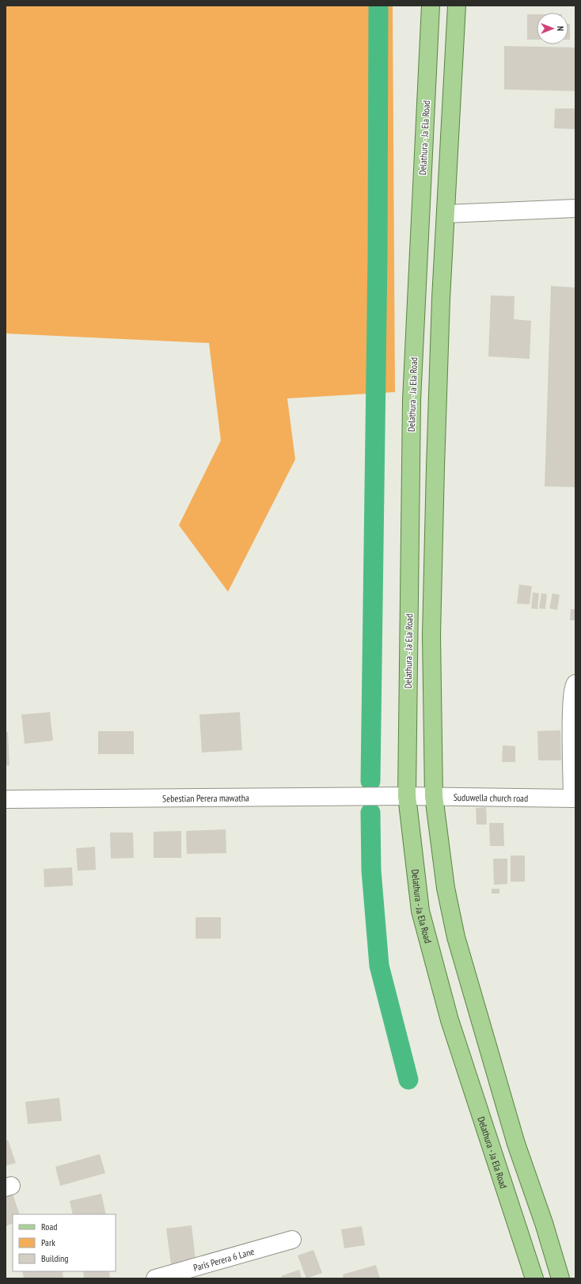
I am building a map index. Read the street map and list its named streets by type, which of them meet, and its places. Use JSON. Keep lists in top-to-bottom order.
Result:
{
  "streets": {
    "main road": ["Delathura - Ja Ela Road"],
    "street": ["Suduwella church road", "Sebestian Perera mawatha", "Paris Perera 6 Lane"]
  },
  "crossings": [
    ["Delathura - Ja Ela Road", "Suduwella church road"],
    ["Delathura - Ja Ela Road", "Sebestian Perera mawatha"],
    ["Suduwella church road", "Sebestian Perera mawatha"]
  ],
  "legend": ["Road", "Park", "Building"],
  "north": "right"
}
